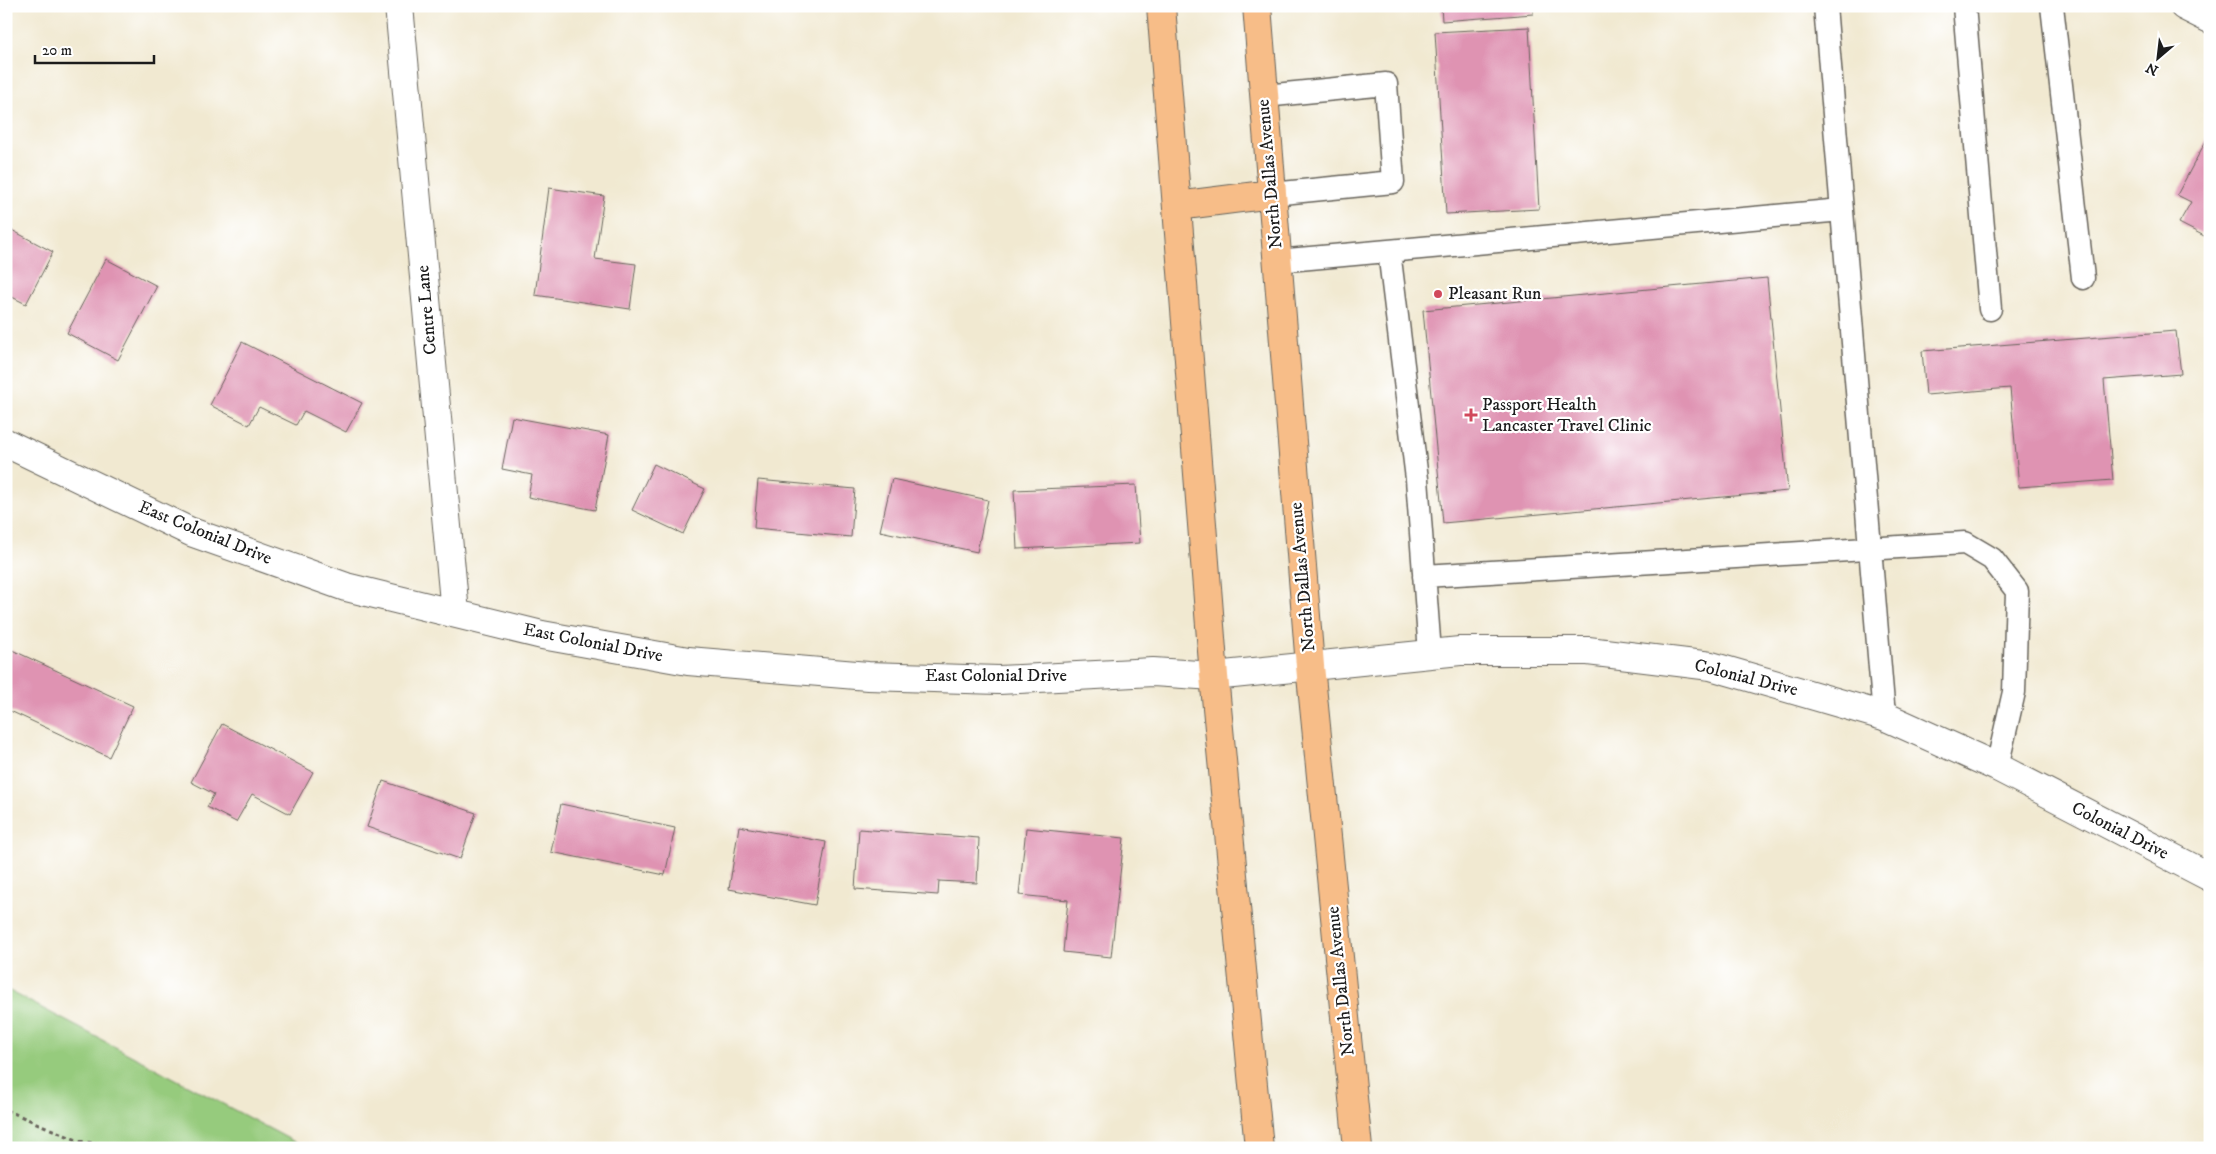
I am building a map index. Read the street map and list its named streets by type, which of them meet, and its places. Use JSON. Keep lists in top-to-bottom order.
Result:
{
  "streets": {
    "main road": ["North Dallas Avenue"],
    "street": ["Centre Lane", "East Colonial Drive", "Colonial Drive"]
  },
  "crossings": [
    ["North Dallas Avenue", "Colonial Drive"],
    ["Centre Lane", "East Colonial Drive"],
    ["East Colonial Drive", "Colonial Drive"]
  ],
  "places": {
    "other": ["Pleasant Run"],
    "health": ["Passport Health Lancaster Travel Clinic"]
  },
  "scale_bar": "20 m",
  "north": "bottom left"
}
